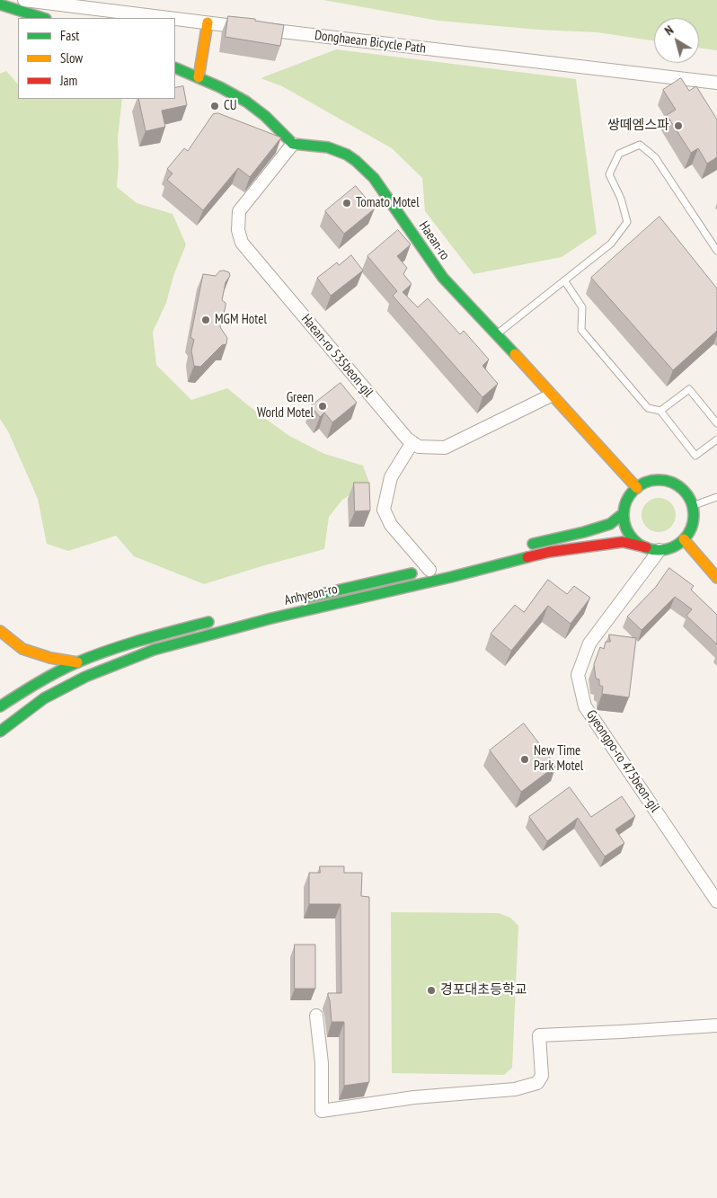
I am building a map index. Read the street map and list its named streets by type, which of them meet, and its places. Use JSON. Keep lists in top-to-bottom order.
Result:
{
  "streets": {
    "street": [
      "Donghaean Bicycle Path",
      "Haean-ro",
      "Haean-ro 535beon-gil",
      "Anhyeon-ro",
      "Gyeongpo-ro 475beon-gil"
    ]
  },
  "crossings": [
    ["Haean-ro", "Haean-ro 535beon-gil"],
    ["Haean-ro", "Anhyeon-ro"],
    ["Haean-ro", "Gyeongpo-ro 475beon-gil"],
    ["Anhyeon-ro", "Gyeongpo-ro 475beon-gil"]
  ],
  "places": [
    "CU",
    "쌍떼엠스파",
    "Tomato Motel",
    "MGM Hotel",
    "Green World Motel",
    "New Time Park Motel",
    "경포대초등학교"
  ],
  "legend": ["Fast", "Slow", "Jam"],
  "north": "top left"
}
